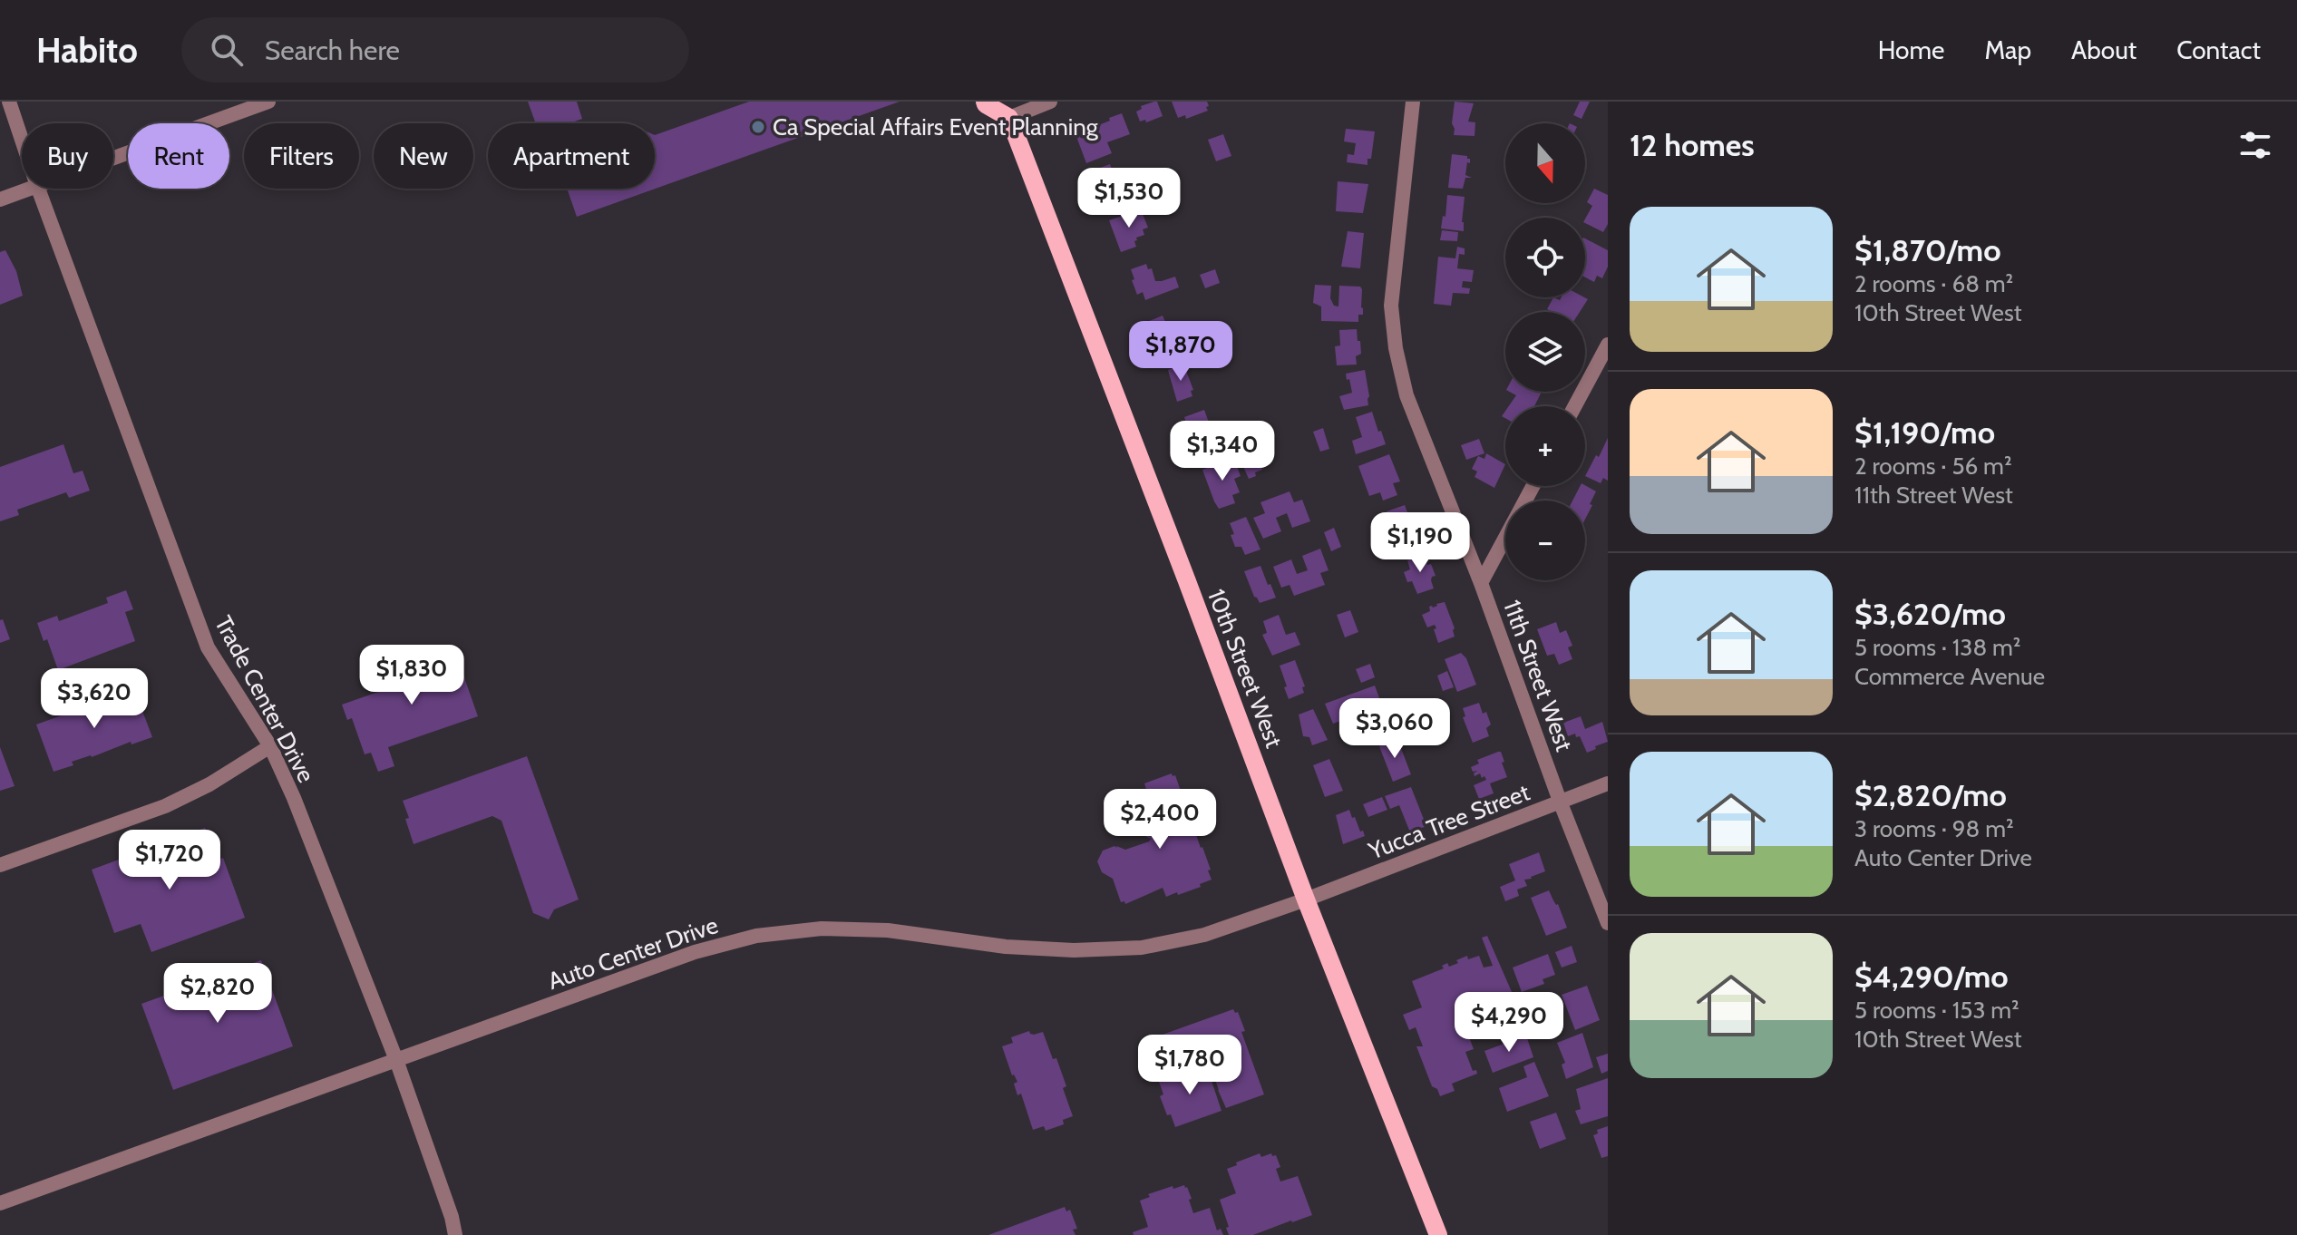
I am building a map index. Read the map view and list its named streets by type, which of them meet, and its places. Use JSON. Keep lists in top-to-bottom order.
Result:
{
  "streets": {
    "main road": ["10th Street West"],
    "street": [
      "11th Street West",
      "Trade Center Drive",
      "Yucca Tree Street",
      "Auto Center Drive"
    ]
  },
  "crossings": [
    ["10th Street West", "Yucca Tree Street"],
    ["10th Street West", "Auto Center Drive"],
    ["11th Street West", "Yucca Tree Street"],
    ["Trade Center Drive", "Auto Center Drive"],
    ["Yucca Tree Street", "Auto Center Drive"]
  ],
  "places": ["Ca Special Affairs Event Planning"],
  "north": "bottom",
  "page": {
    "header": "Habito",
    "search": "Search here",
    "nav": [
      "Home",
      "Map",
      "About",
      "Contact"
    ],
    "heading": "12 homes",
    "map_buttons": ["+", "−"],
    "chip": [
      "Buy",
      "Rent",
      "Filters",
      "New",
      "Apartment"
    ],
    "price": [
      "$1,530",
      "$1,870",
      "$1,340",
      "$1,190",
      "$1,830",
      "$3,620",
      "$3,060",
      "$2,400",
      "$1,720",
      "$2,820",
      "$4,290",
      "$1,780"
    ],
    "list": [
      {
        "name": "$1,870/mo",
        "note": "2 rooms · 68 m² · 10th Street West"
      },
      {
        "name": "$1,190/mo",
        "note": "2 rooms · 56 m² · 11th Street West"
      },
      {
        "name": "$3,620/mo",
        "note": "5 rooms · 138 m² · Commerce Avenue"
      },
      {
        "name": "$2,820/mo",
        "note": "3 rooms · 98 m² · Auto Center Drive"
      },
      {
        "name": "$4,290/mo",
        "note": "5 rooms · 153 m² · 10th Street West"
      }
    ]
  }
}
